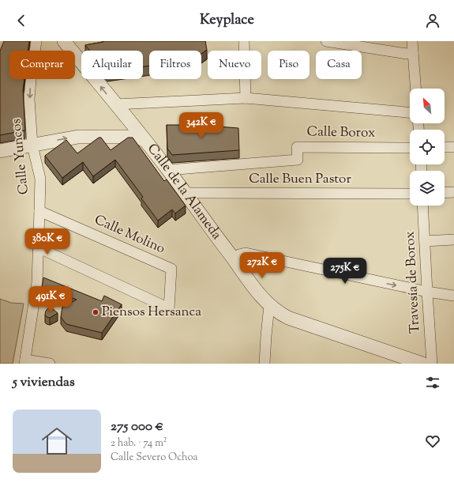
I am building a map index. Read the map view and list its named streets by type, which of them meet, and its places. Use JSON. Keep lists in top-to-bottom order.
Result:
{
  "streets": {
    "street": [
      "Calle Borox",
      "Calle Yuncos",
      "Calle Buen Pastor",
      "Calle de la Alameda",
      "Calle Molino",
      "Travesía de Borox"
    ]
  },
  "crossings": [
    ["Calle Borox", "Calle de la Alameda"],
    ["Calle Yuncos", "Calle Molino"],
    ["Calle Buen Pastor", "Calle de la Alameda"]
  ],
  "places": ["Piensos Hersanca"],
  "north": "top left",
  "page": {
    "header": "Keyplace",
    "chip": [
      "Comprar",
      "Alquilar",
      "Filtros",
      "Nuevo",
      "Piso",
      "Casa"
    ],
    "price": [
      "342K €",
      "380K €",
      "272K €",
      "275K €",
      "491K €"
    ],
    "heading": "5 viviendas",
    "list": [
      {
        "name": "275 000 €",
        "note": "2 hab. · 74 m² · Calle Severo Ochoa"
      }
    ]
  }
}
